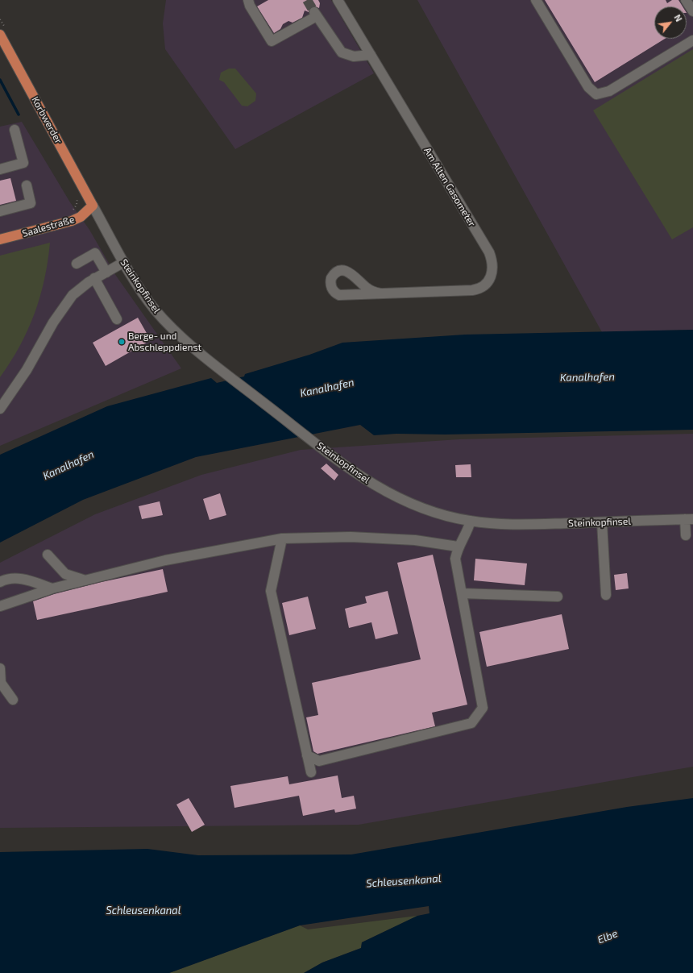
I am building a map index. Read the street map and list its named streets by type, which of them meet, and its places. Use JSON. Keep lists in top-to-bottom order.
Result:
{
  "streets": {
    "main road": ["Korbwerder", "Saalestraße"],
    "street": ["Am Alten Gasometer", "Steinkopfinsel"]
  },
  "crossings": [
    ["Korbwerder", "Saalestraße"],
    ["Korbwerder", "Steinkopfinsel"],
    ["Saalestraße", "Steinkopfinsel"]
  ],
  "water": ["Kanalhafen", "Schleusenkanal", "Elbe"],
  "places": ["Berge- und Abschleppdienst"],
  "north": "top right"
}
